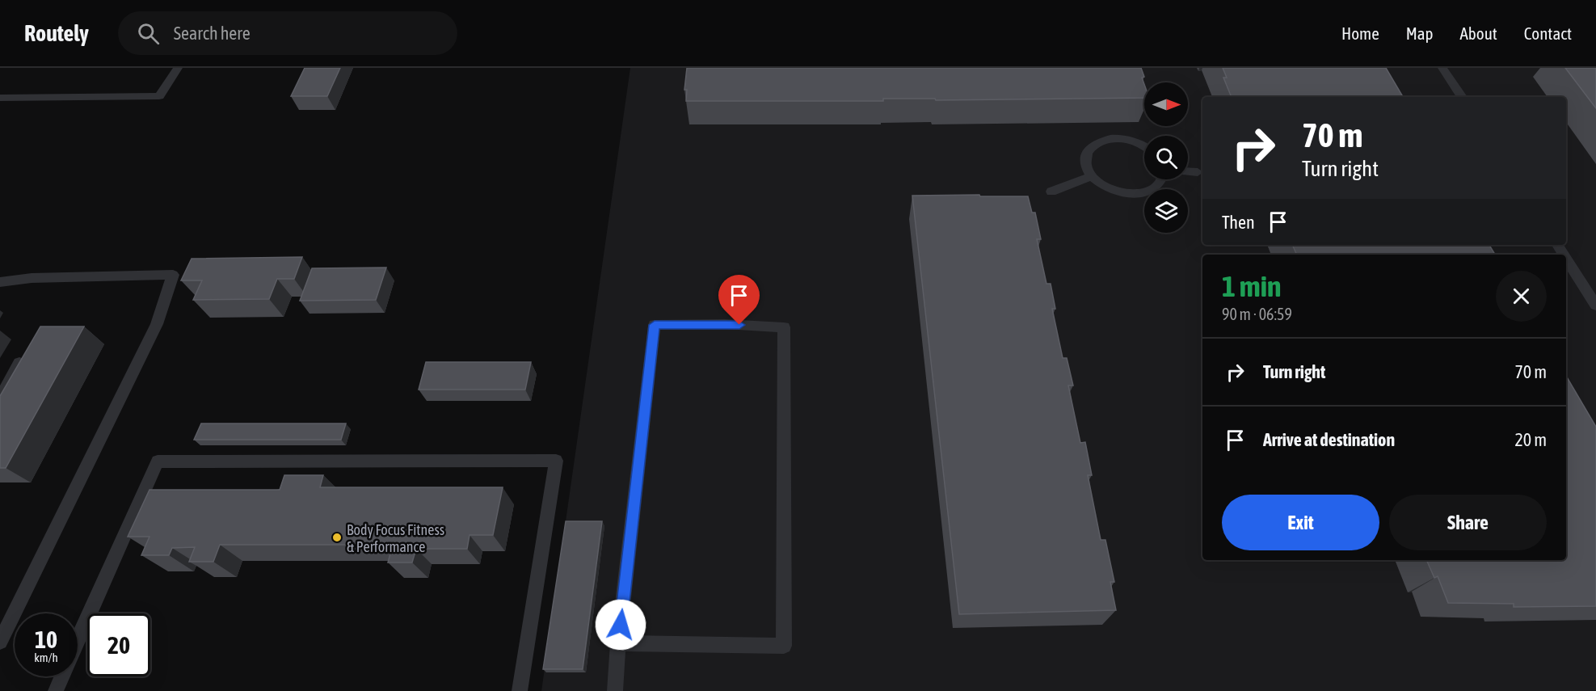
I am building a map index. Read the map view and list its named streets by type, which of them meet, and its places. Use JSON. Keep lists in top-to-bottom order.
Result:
{
  "places": ["Body Focus Fitness & Performance"],
  "north": "right",
  "page": {
    "header": "Routely",
    "search": "Search here",
    "nav": [
      "Home",
      "Map",
      "About",
      "Contact"
    ],
    "turn": ["70 m", "Turn right"],
    "then": "Then",
    "heading": ["1 min", "90 m · 06:59"],
    "list": [
      {
        "name": "Turn right",
        "value": "70 m"
      },
      {
        "name": "Arrive at destination",
        "value": "20 m"
      }
    ],
    "buttons": ["Exit", "Share"],
    "speed": "10 km/h",
    "limit": "20"
  }
}
